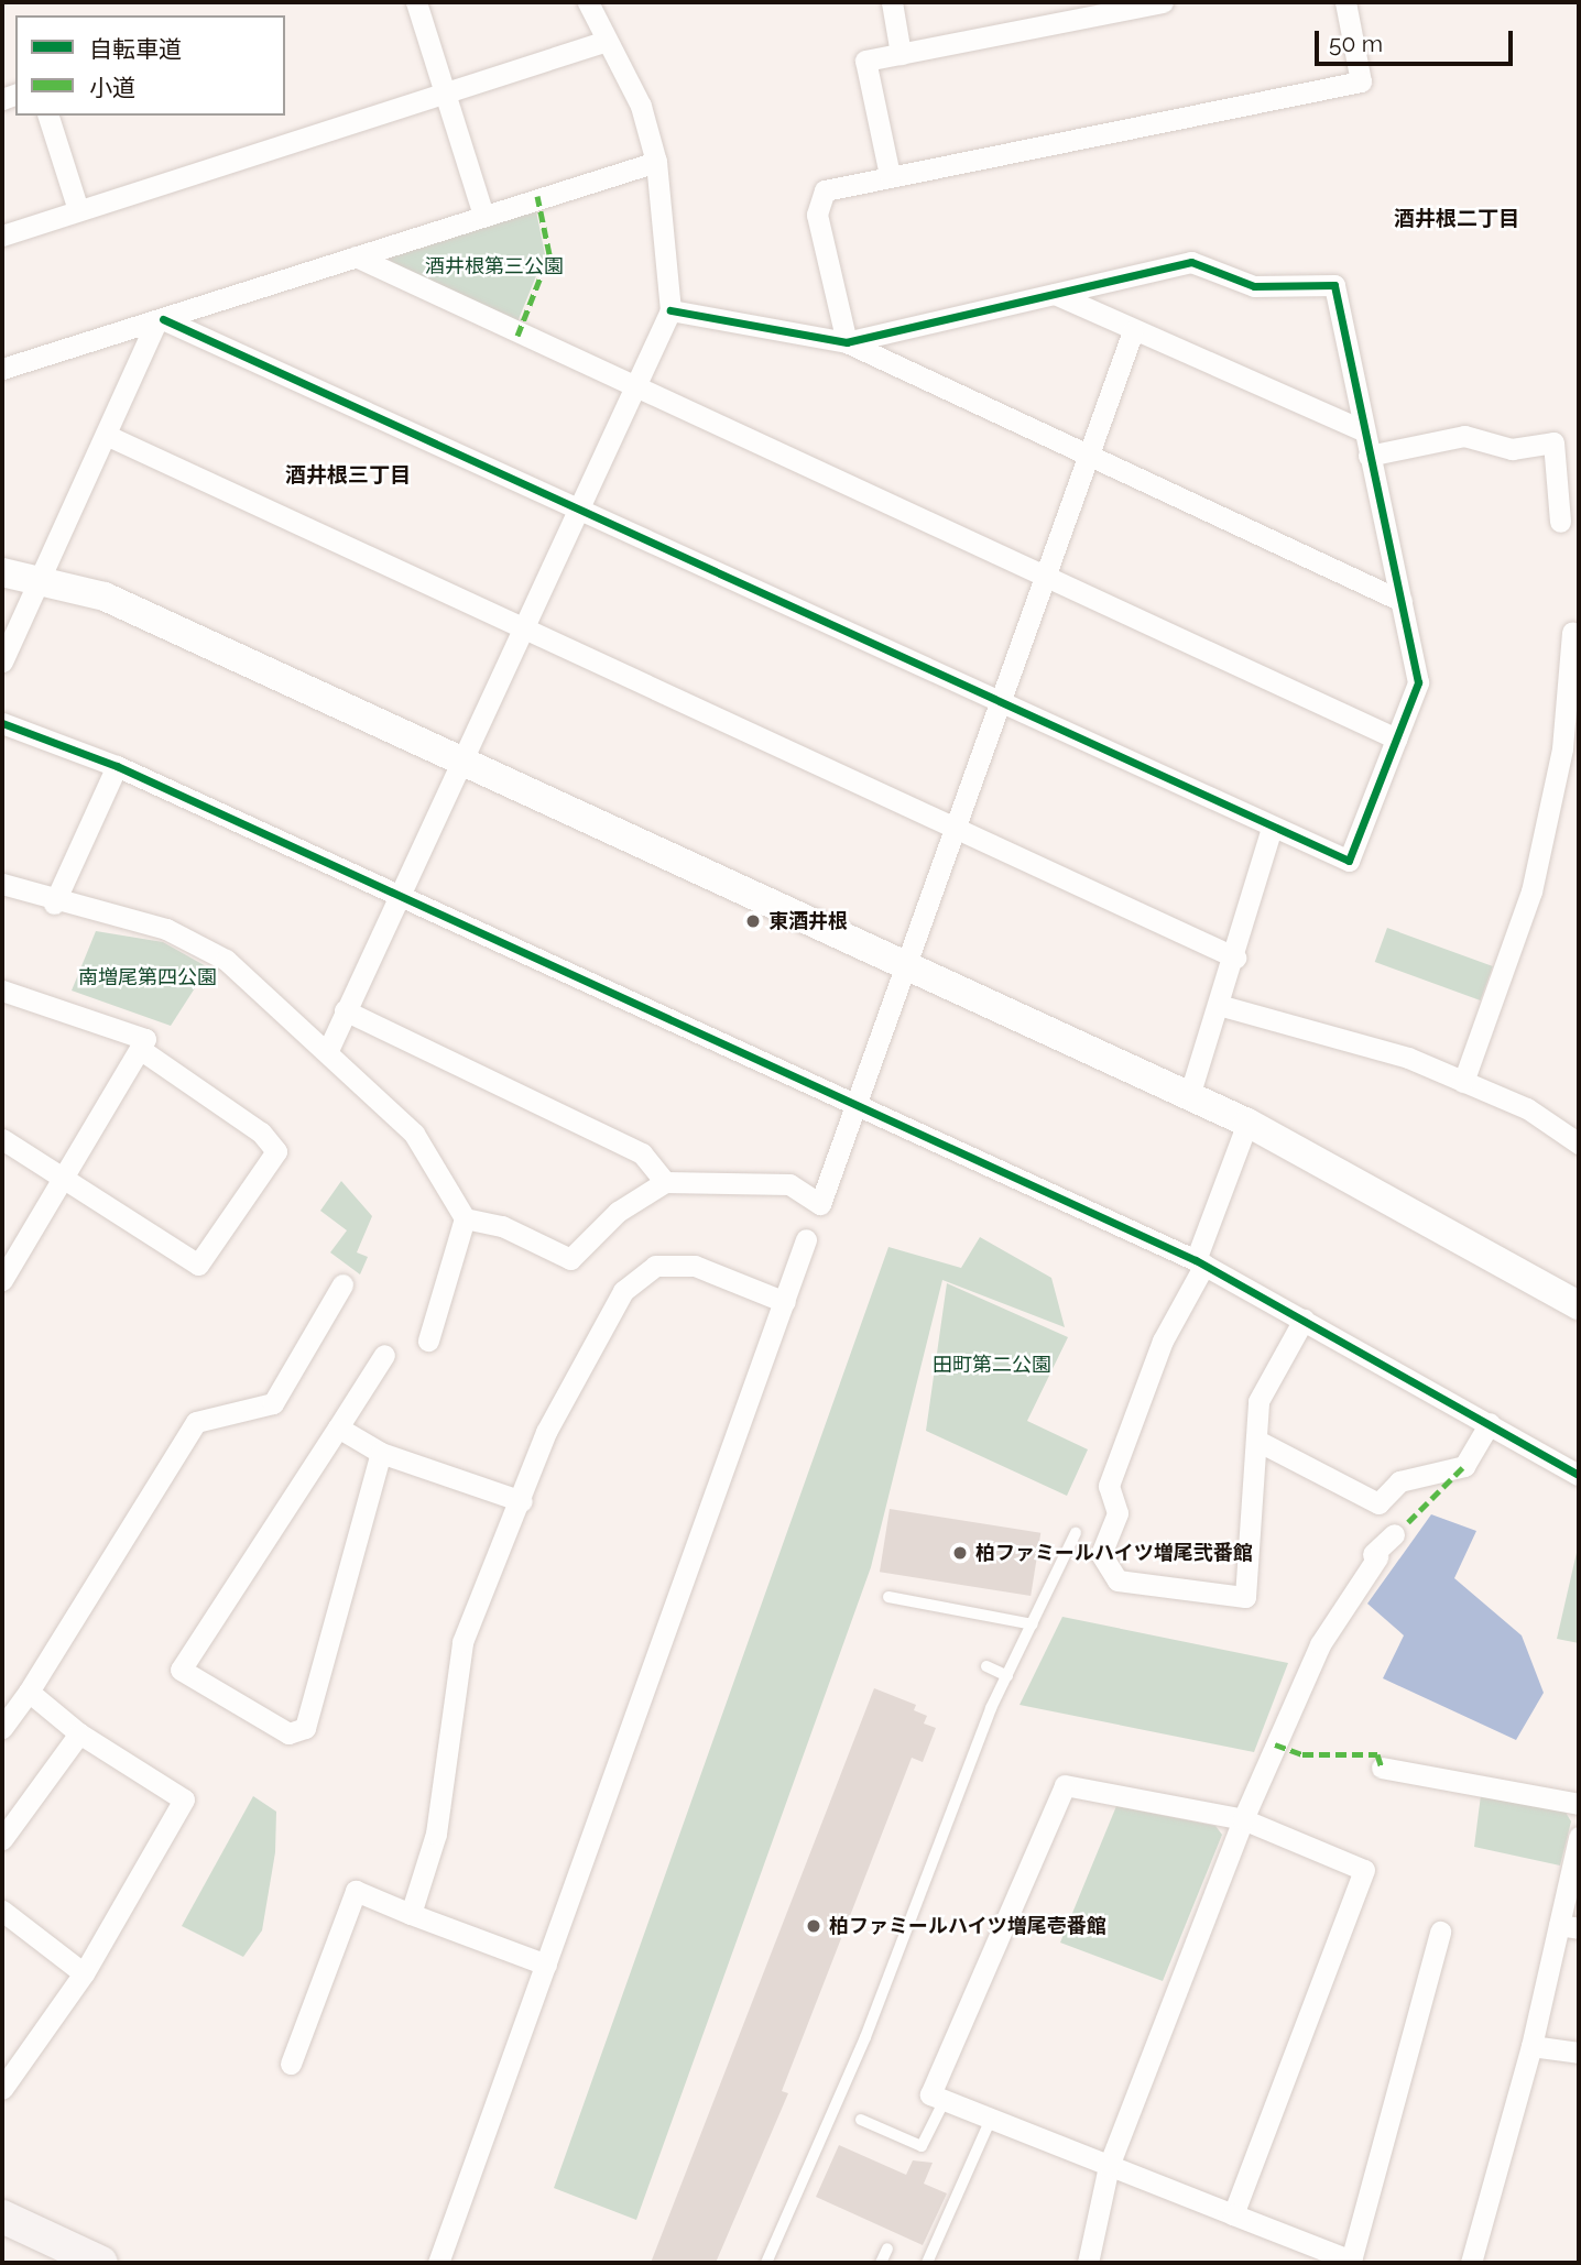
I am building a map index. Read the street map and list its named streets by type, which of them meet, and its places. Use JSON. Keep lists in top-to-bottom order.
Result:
{
  "districts": ["酒井根二丁目", "酒井根三丁目"],
  "parks": ["酒井根第三公園", "南増尾第四公園", "田町第二公園"],
  "places": ["東酒井根", "柏ファミールハイツ増尾弐番館", "柏ファミールハイツ増尾壱番館"],
  "legend": ["自転車道", "小道"],
  "scale_bar": "50 m"
}
